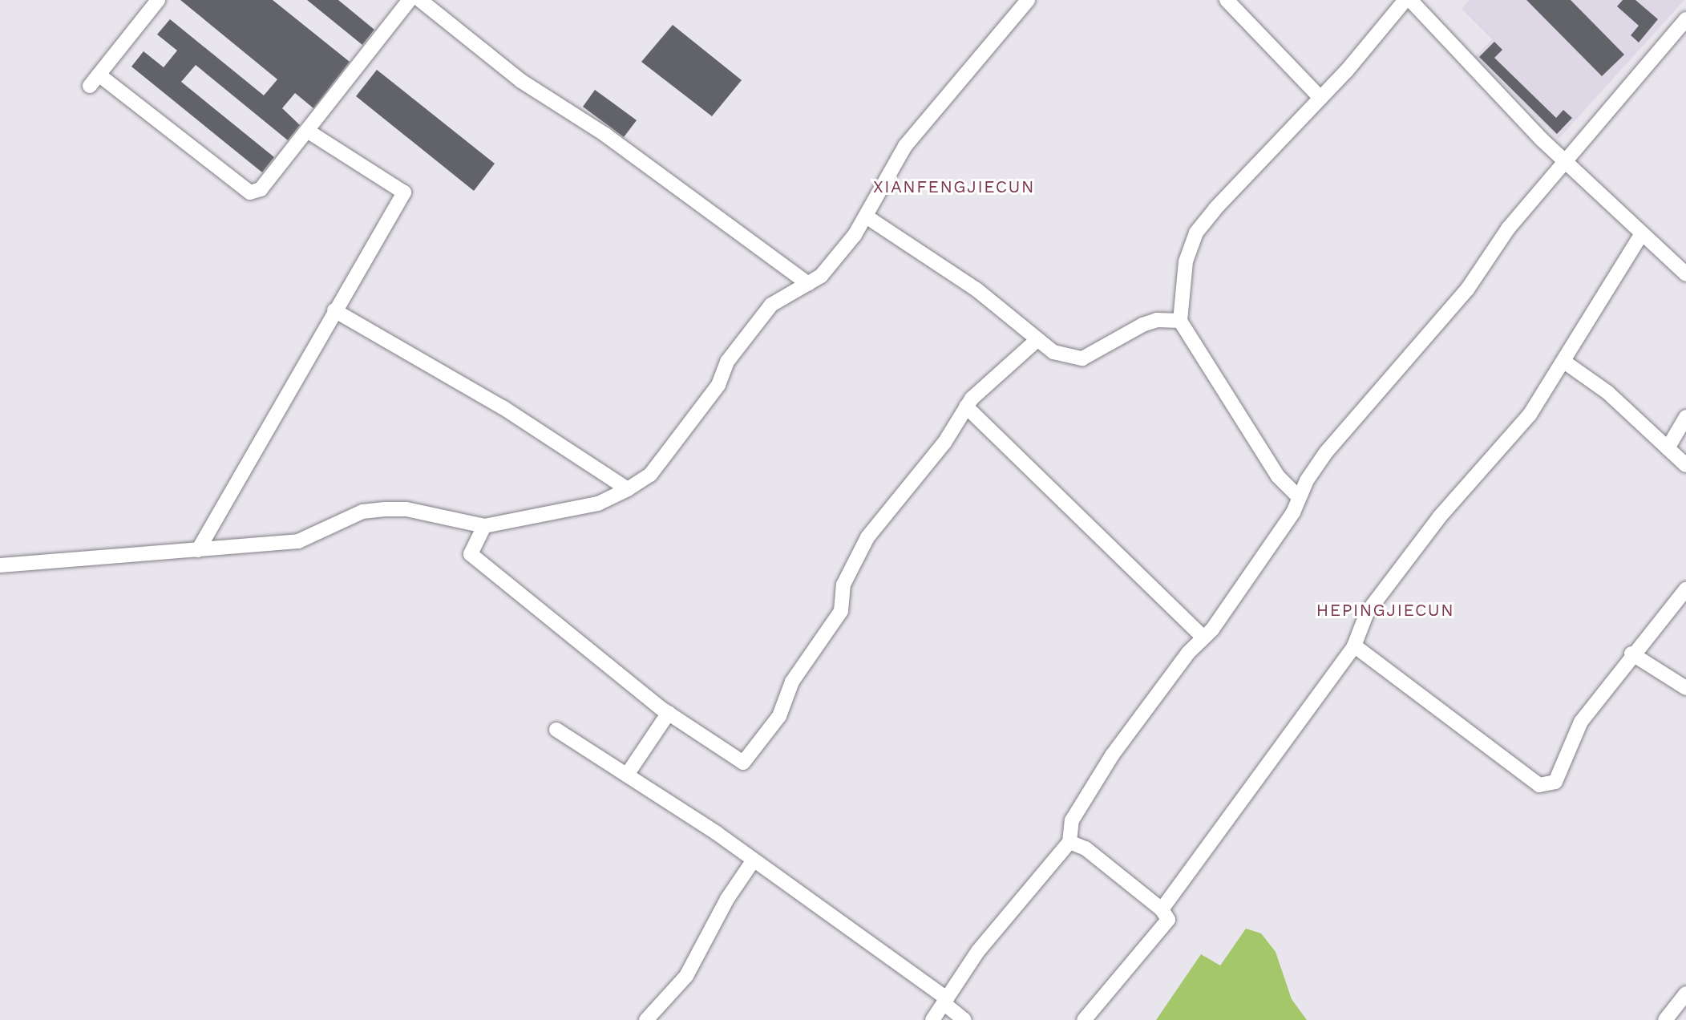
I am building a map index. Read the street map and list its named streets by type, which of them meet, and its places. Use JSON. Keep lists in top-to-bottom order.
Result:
{
  "districts": ["XIANFENGJIECUN", "HEPINGJIECUN"]
}
